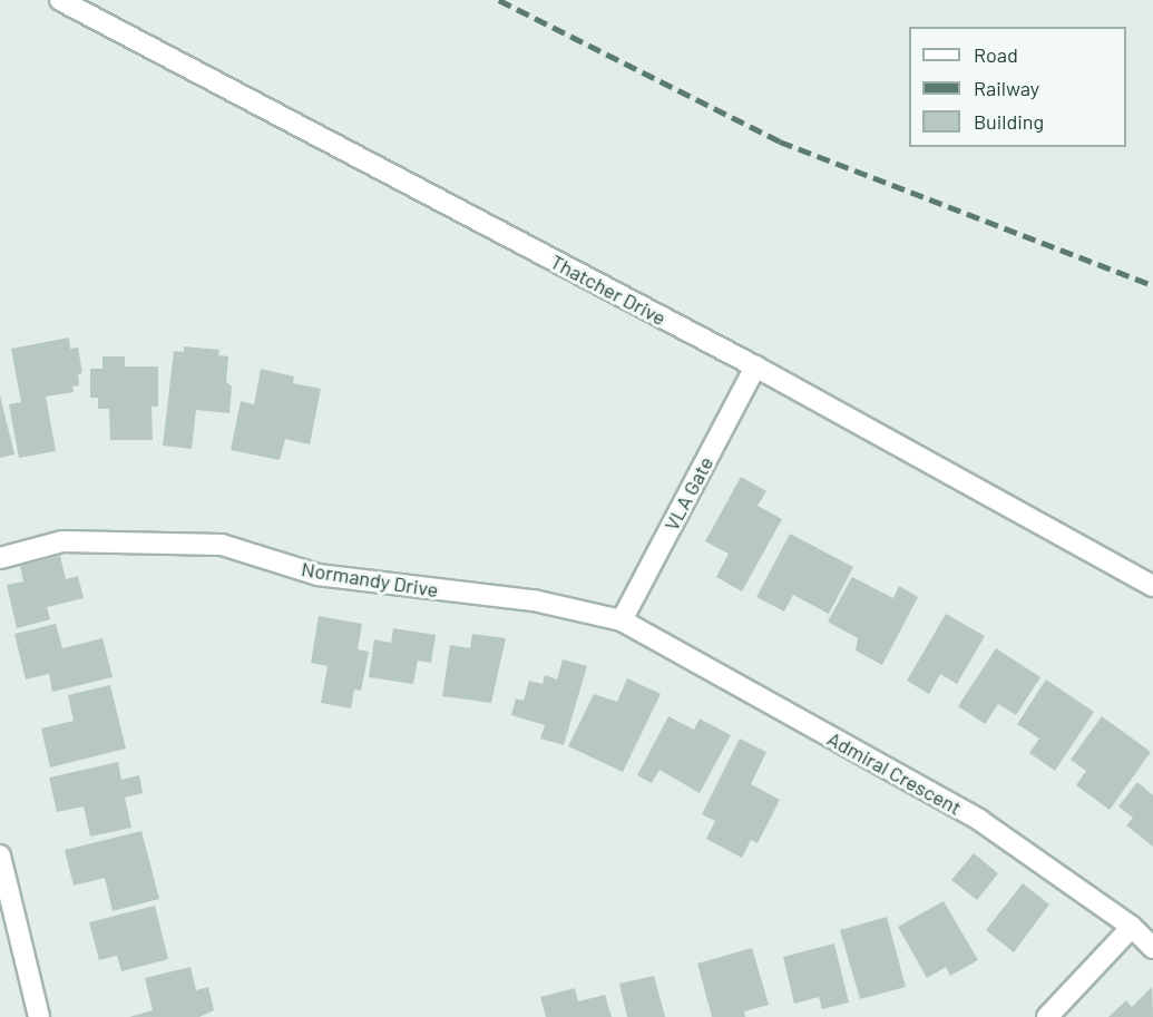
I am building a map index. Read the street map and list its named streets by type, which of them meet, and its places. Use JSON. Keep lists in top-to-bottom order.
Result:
{
  "streets": {
    "street": [
      "Thatcher Drive",
      "VLA Gate",
      "Normandy Drive",
      "Admiral Crescent"
    ]
  },
  "crossings": [
    ["Thatcher Drive", "VLA Gate"],
    ["VLA Gate", "Normandy Drive"],
    ["VLA Gate", "Admiral Crescent"],
    ["Normandy Drive", "Admiral Crescent"]
  ],
  "legend": ["Road", "Railway", "Building"]
}
